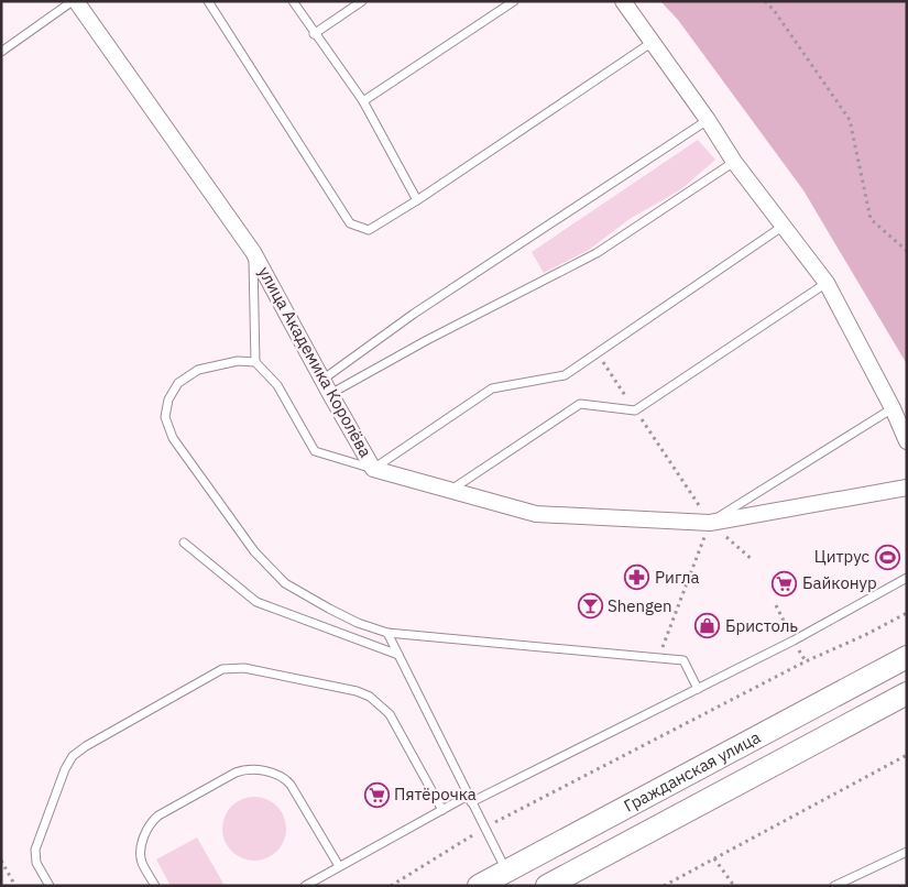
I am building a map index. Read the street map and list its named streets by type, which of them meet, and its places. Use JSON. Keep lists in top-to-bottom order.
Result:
{
  "streets": {
    "main road": ["Гражданская улица"],
    "street": ["улица Академика Королёва"]
  },
  "places": {
    "sports": ["Цитрус"],
    "pharmacy": ["Ригла"],
    "supermarket": ["Байконур", "Пятёрочка"],
    "bar": ["Shengen"],
    "shop": ["Бристоль"]
  }
}
